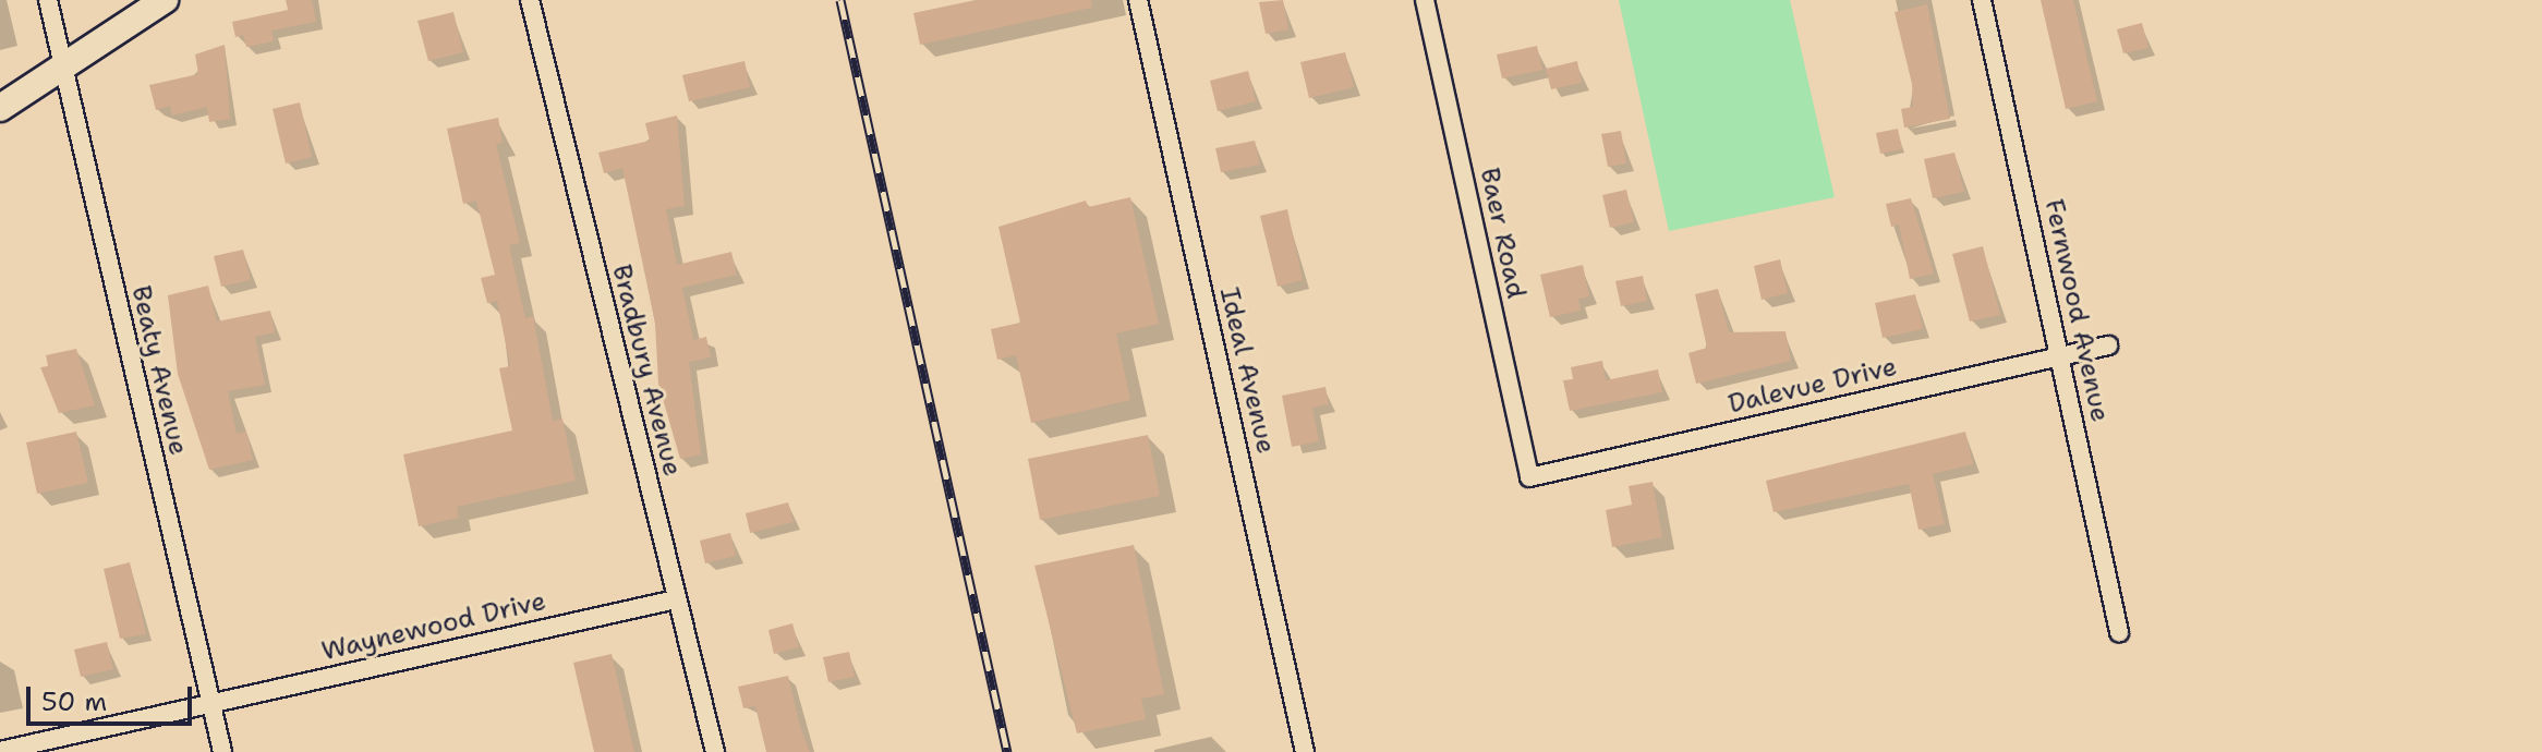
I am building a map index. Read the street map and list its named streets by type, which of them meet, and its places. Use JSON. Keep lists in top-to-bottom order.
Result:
{
  "streets": {
    "street": [
      "Baer Road",
      "Fernwood Avenue",
      "Beaty Avenue",
      "Bradbury Avenue",
      "Ideal Avenue",
      "Dalevue Drive",
      "Waynewood Drive"
    ]
  },
  "crossings": [
    ["Baer Road", "Dalevue Drive"],
    ["Fernwood Avenue", "Dalevue Drive"],
    ["Beaty Avenue", "Waynewood Drive"],
    ["Bradbury Avenue", "Waynewood Drive"]
  ],
  "scale_bar": "50 m"
}
